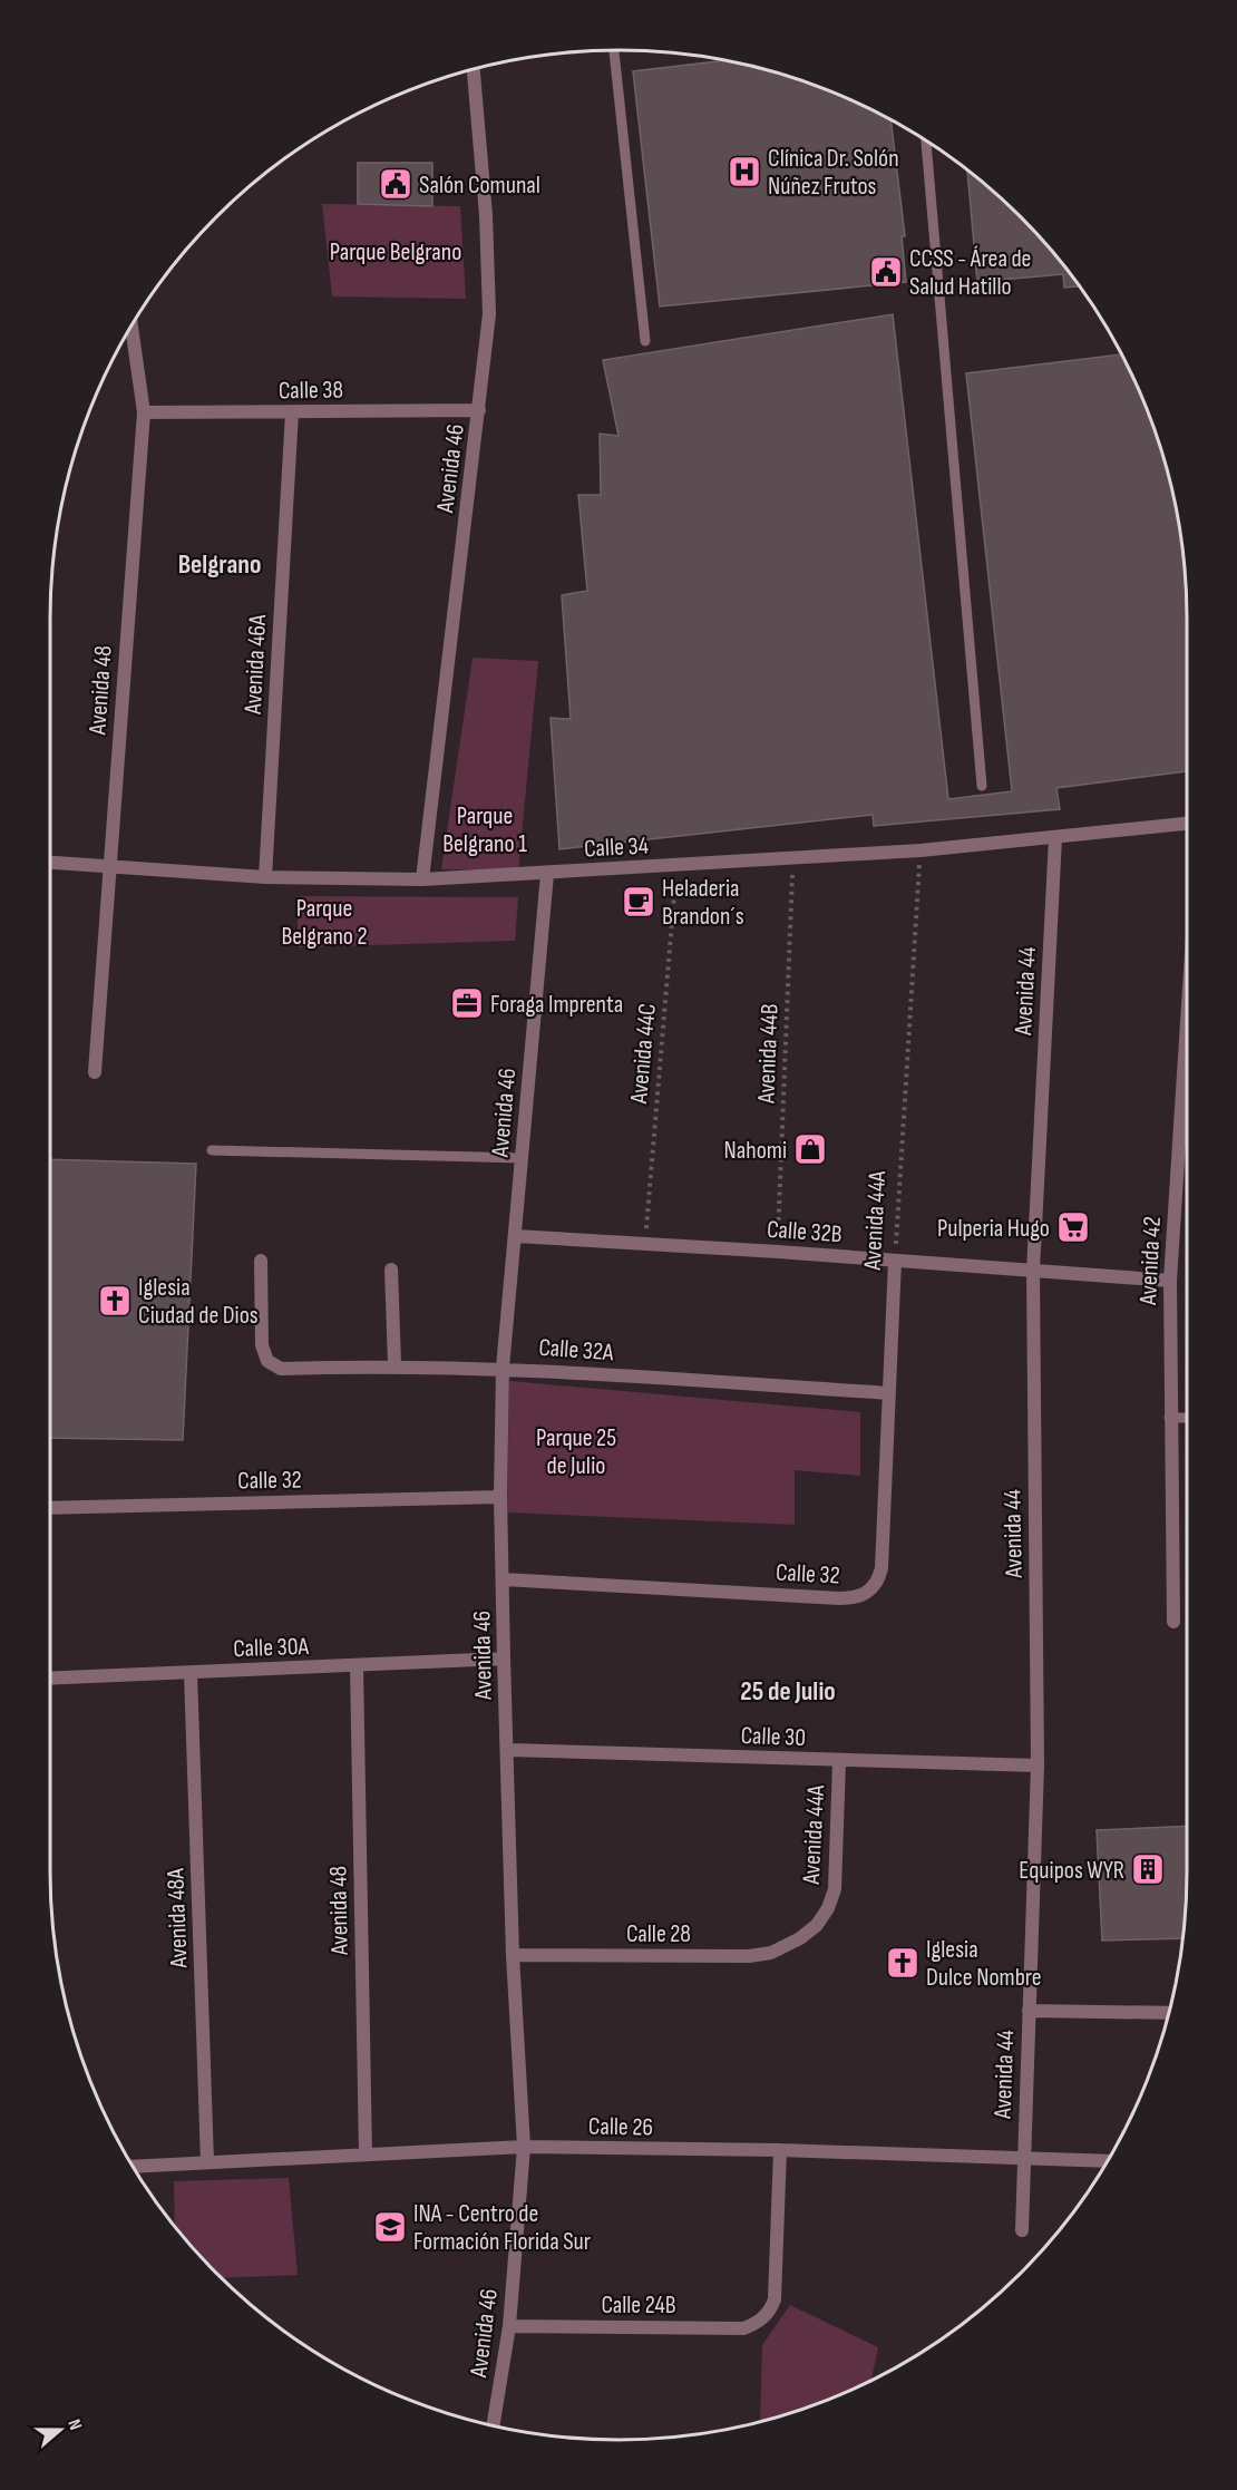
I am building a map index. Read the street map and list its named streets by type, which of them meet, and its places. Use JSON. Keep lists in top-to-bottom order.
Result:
{
  "streets": {
    "street": [
      "Calle 38",
      "Avenida 46",
      "Avenida 46A",
      "Avenida 48",
      "Calle 34",
      "Avenida 44",
      "Avenida 44A",
      "Calle 32B",
      "Avenida 42",
      "Calle 32A",
      "Calle 32",
      "Calle 30A",
      "Calle 30",
      "Avenida 48A",
      "Calle 28",
      "Calle 26",
      "Calle 24B"
    ],
    "path": ["Avenida 44C", "Avenida 44B"]
  },
  "crossings": [
    ["Calle 38", "Avenida 46"],
    ["Calle 38", "Avenida 46A"],
    ["Calle 38", "Avenida 48"],
    ["Avenida 46", "Calle 34"],
    ["Avenida 46", "Calle 32B"],
    ["Avenida 46", "Calle 32A"],
    ["Avenida 46", "Calle 32"],
    ["Avenida 46", "Calle 30A"],
    ["Avenida 46", "Calle 30"],
    ["Avenida 46", "Calle 28"],
    ["Avenida 46", "Calle 26"],
    ["Avenida 46", "Calle 24B"],
    ["Avenida 46A", "Calle 34"],
    ["Avenida 48", "Calle 34"],
    ["Avenida 48", "Calle 30A"],
    ["Avenida 48", "Calle 26"],
    ["Calle 34", "Avenida 44"],
    ["Calle 34", "Avenida 44C"],
    ["Calle 34", "Avenida 44B"],
    ["Calle 34", "Avenida 44A"],
    ["Avenida 44", "Calle 32B"],
    ["Avenida 44", "Calle 30"],
    ["Avenida 44", "Calle 26"],
    ["Avenida 44C", "Calle 32B"],
    ["Avenida 44B", "Calle 32B"],
    ["Avenida 44A", "Calle 32B"],
    ["Avenida 44A", "Calle 32A"],
    ["Avenida 44A", "Calle 32"],
    ["Avenida 44A", "Calle 30"],
    ["Avenida 44A", "Calle 28"],
    ["Calle 32B", "Avenida 42"],
    ["Calle 30A", "Avenida 48A"],
    ["Avenida 48A", "Calle 26"],
    ["Calle 26", "Calle 24B"]
  ],
  "districts": ["Belgrano", "25 de Julio"],
  "parks": [
    "Parque Belgrano",
    "Parque Belgrano 1",
    "Parque Belgrano 2",
    "Parque 25 de Julio"
  ],
  "places": {
    "hospital": ["Clínica Dr. Solón Núñez Frutos"],
    "public building": ["Salón Comunal", "CCSS - Área de Salud Hatillo"],
    "cafe": ["Heladeria Brandon´s"],
    "office": ["Foraga Imprenta"],
    "shop": ["Nahomi"],
    "supermarket": ["Pulperia Hugo"],
    "church": ["Iglesia Ciudad de Dios", "Iglesia Dulce Nombre"],
    "building": ["Equipos WYR"],
    "school or university": ["INA - Centro de Formación Florida Sur"]
  },
  "north": "right"
}
